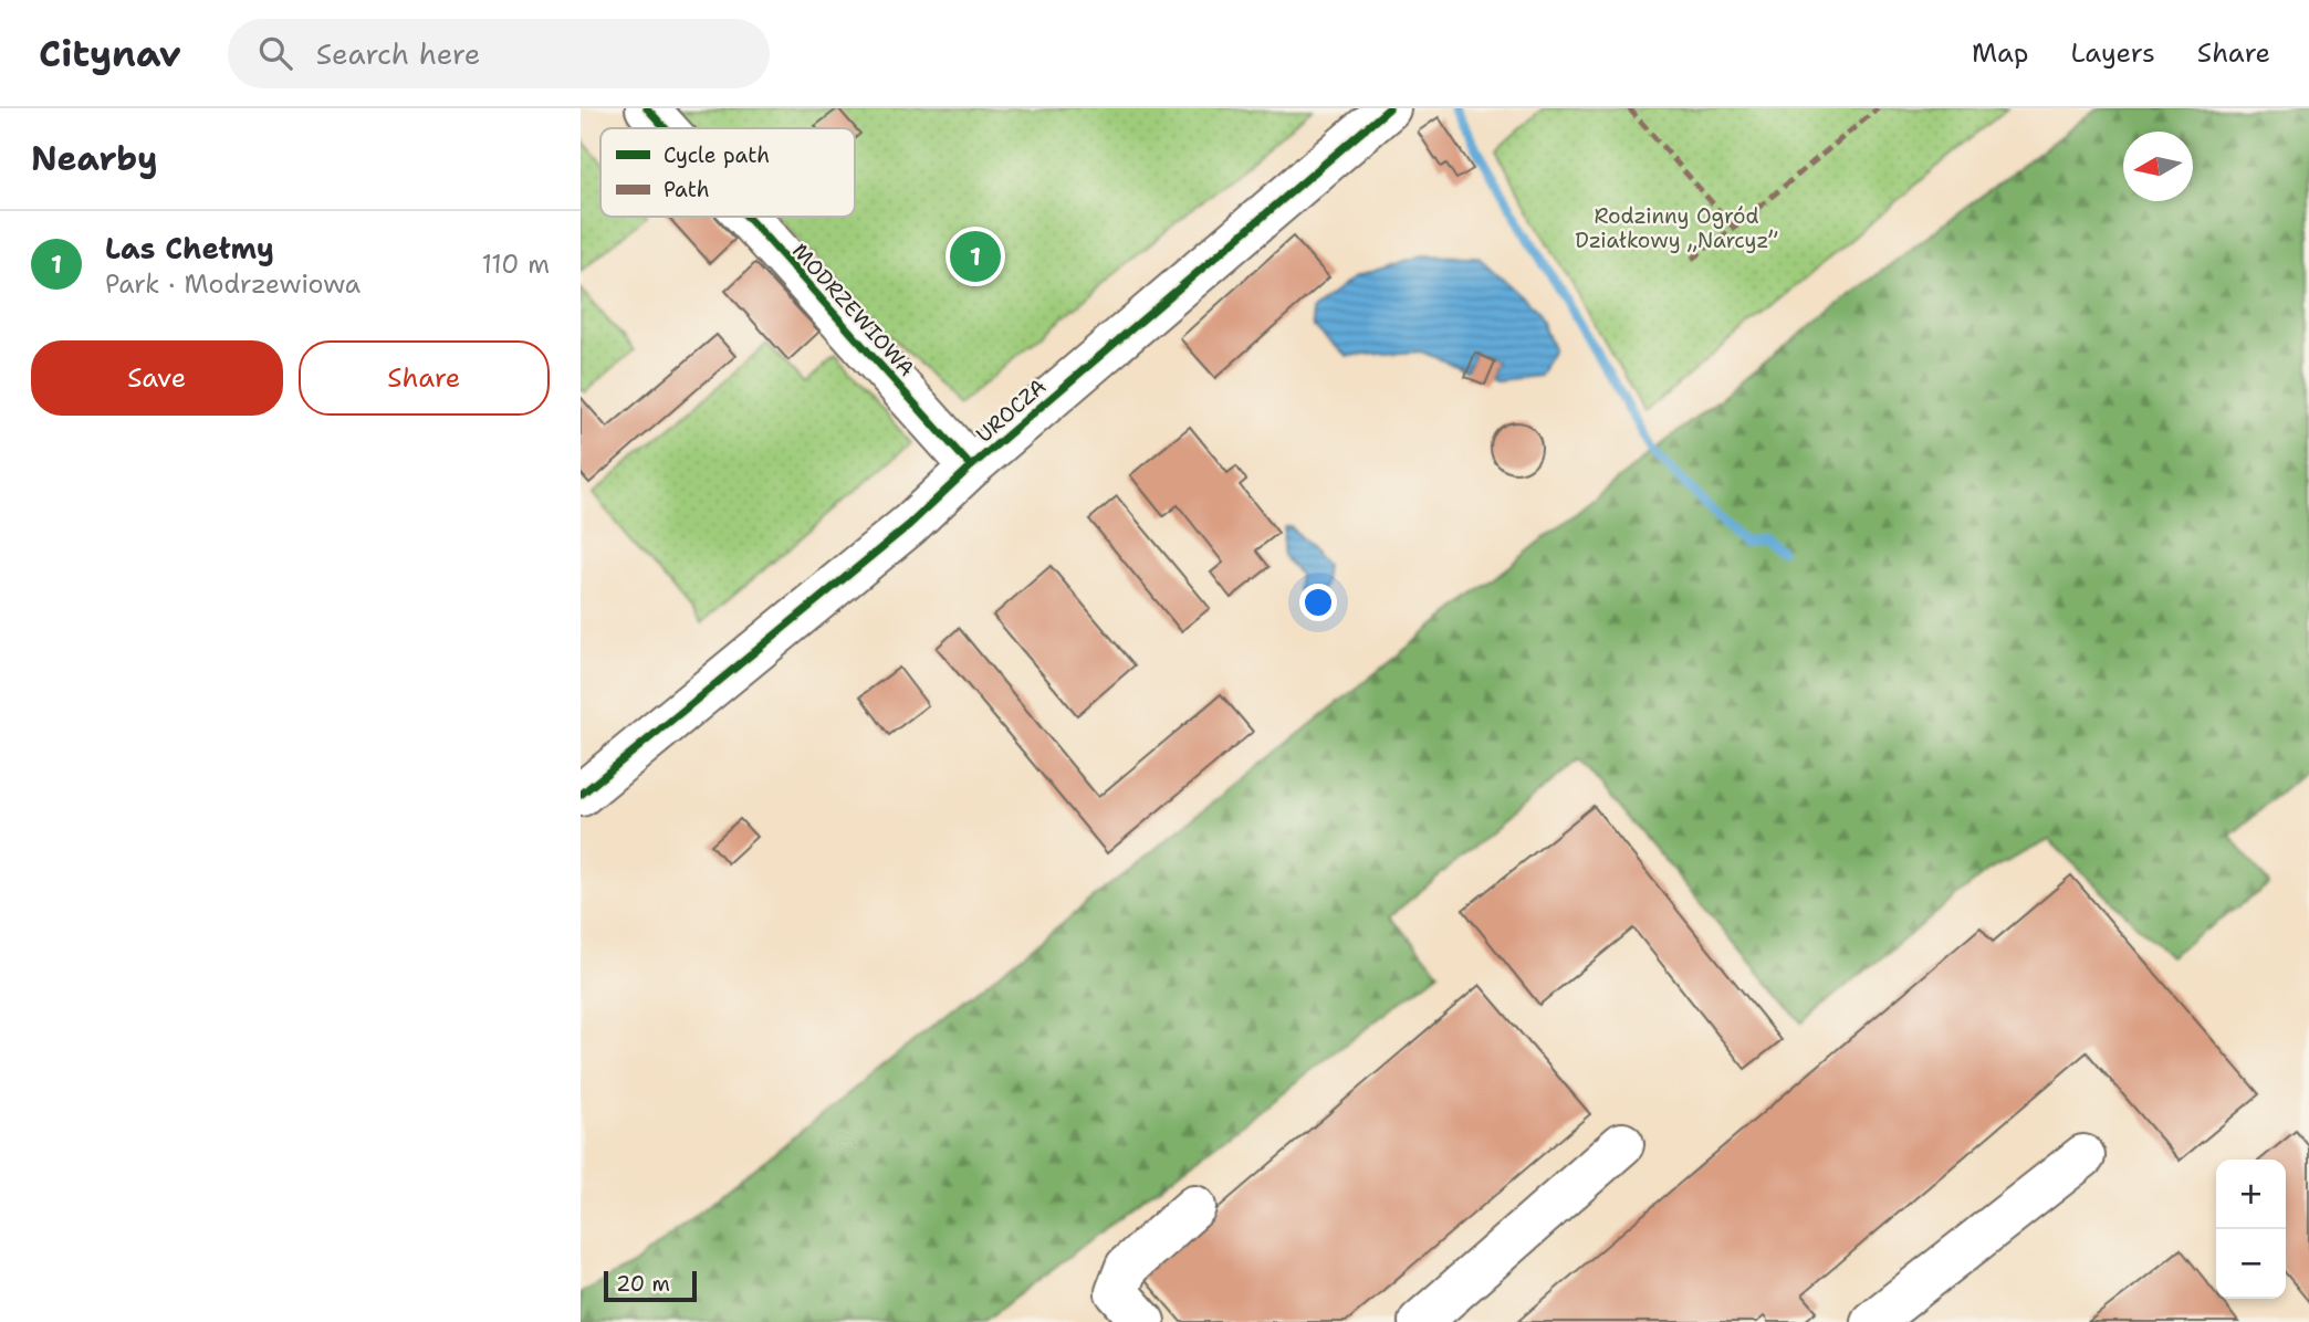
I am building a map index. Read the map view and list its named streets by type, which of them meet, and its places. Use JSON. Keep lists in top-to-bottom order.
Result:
{
  "streets": {
    "street": ["MODRZEWIOWA", "UROCZA"]
  },
  "crossings": [
    ["MODRZEWIOWA", "UROCZA"]
  ],
  "parks": ["Rodzinny Ogród Działkowy „Narcyz”"],
  "legend": ["Cycle path", "Path"],
  "scale_bar": "20 m",
  "north": "left",
  "page": {
    "header": "Citynav",
    "search": "Search here",
    "nav": ["Map", "Layers", "Share"],
    "heading": "Nearby",
    "list": [
      {
        "mark": "1",
        "name": "Las Chełmy",
        "note": "Park · Modrzewiowa",
        "value": "110 m"
      }
    ],
    "pins": "1",
    "buttons": ["Save", "Share"],
    "map_buttons": ["+", "−"],
    "scale": "20 m"
  }
}
